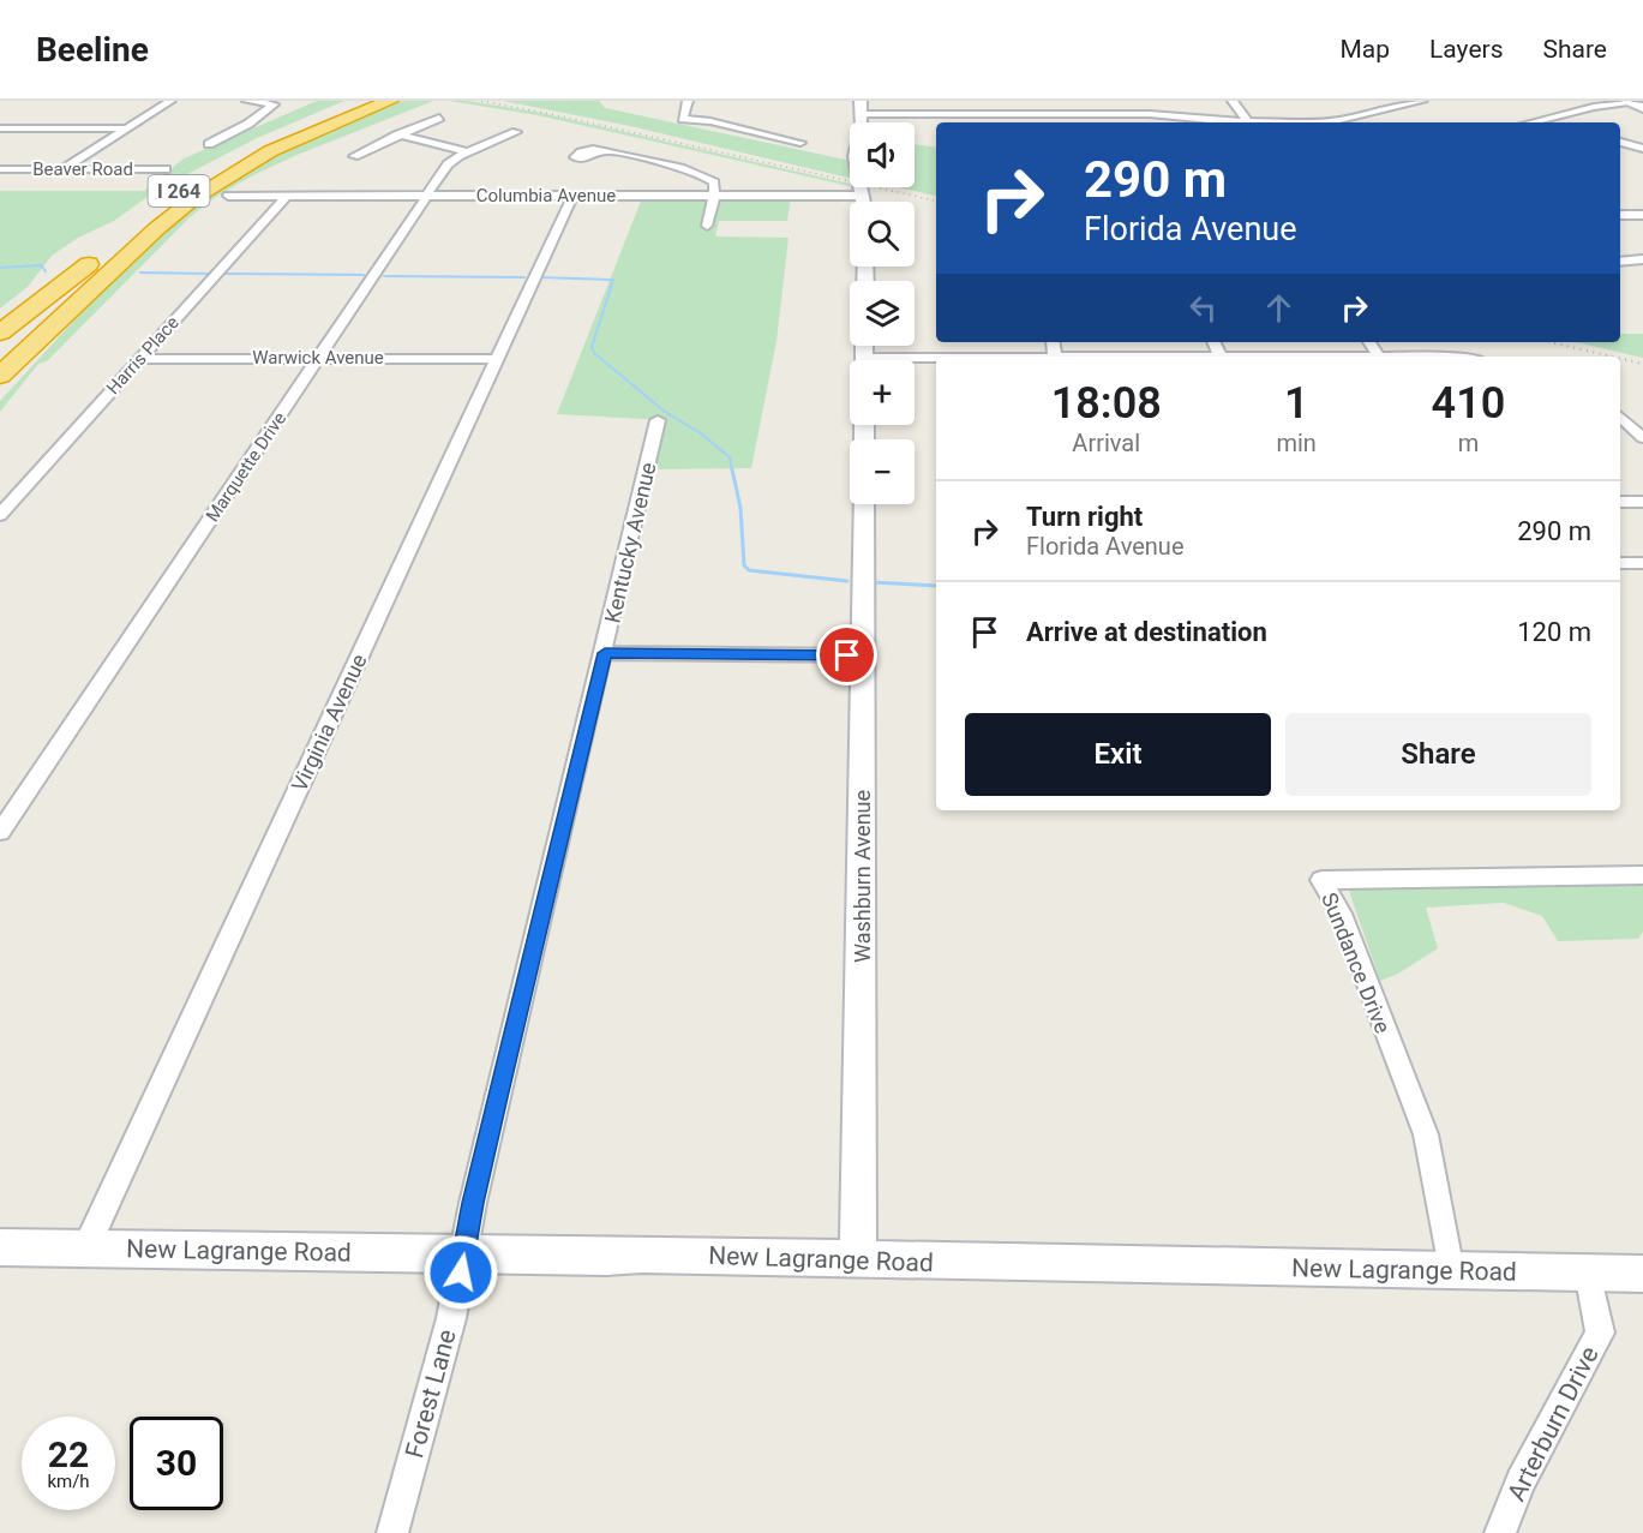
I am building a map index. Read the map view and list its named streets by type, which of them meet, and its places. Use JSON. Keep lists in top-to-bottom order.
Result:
{
  "streets": {
    "highway": ["I 264"],
    "street": [
      "Beaver Road",
      "Columbia Avenue",
      "Harris Place",
      "Warwick Avenue",
      "Marquette Drive",
      "Kentucky Avenue",
      "Virginia Avenue",
      "Washburn Avenue",
      "Sundance Drive",
      "New Lagrange Road",
      "Forest Lane",
      "Arterburn Drive"
    ]
  },
  "crossings": [
    ["Columbia Avenue", "Harris Place"],
    ["Columbia Avenue", "Marquette Drive"],
    ["Columbia Avenue", "Virginia Avenue"],
    ["Harris Place", "Warwick Avenue"],
    ["Warwick Avenue", "Marquette Drive"],
    ["Warwick Avenue", "Virginia Avenue"],
    ["Kentucky Avenue", "New Lagrange Road"],
    ["Kentucky Avenue", "Forest Lane"],
    ["Virginia Avenue", "New Lagrange Road"],
    ["Washburn Avenue", "New Lagrange Road"],
    ["Sundance Drive", "New Lagrange Road"],
    ["New Lagrange Road", "Forest Lane"],
    ["New Lagrange Road", "Arterburn Drive"]
  ],
  "page": {
    "header": "Beeline",
    "nav": ["Map", "Layers", "Share"],
    "map_buttons": ["+", "−"],
    "turn": ["290 m", "Florida Avenue"],
    "eta": [
      "18:08",
      "Arrival",
      "1",
      "min",
      "410",
      "m"
    ],
    "list": [
      {
        "name": "Turn right",
        "note": "Florida Avenue",
        "value": "290 m"
      },
      {
        "name": "Arrive at destination",
        "value": "120 m"
      }
    ],
    "buttons": ["Exit", "Share"],
    "speed": "22 km/h",
    "limit": "30"
  }
}
